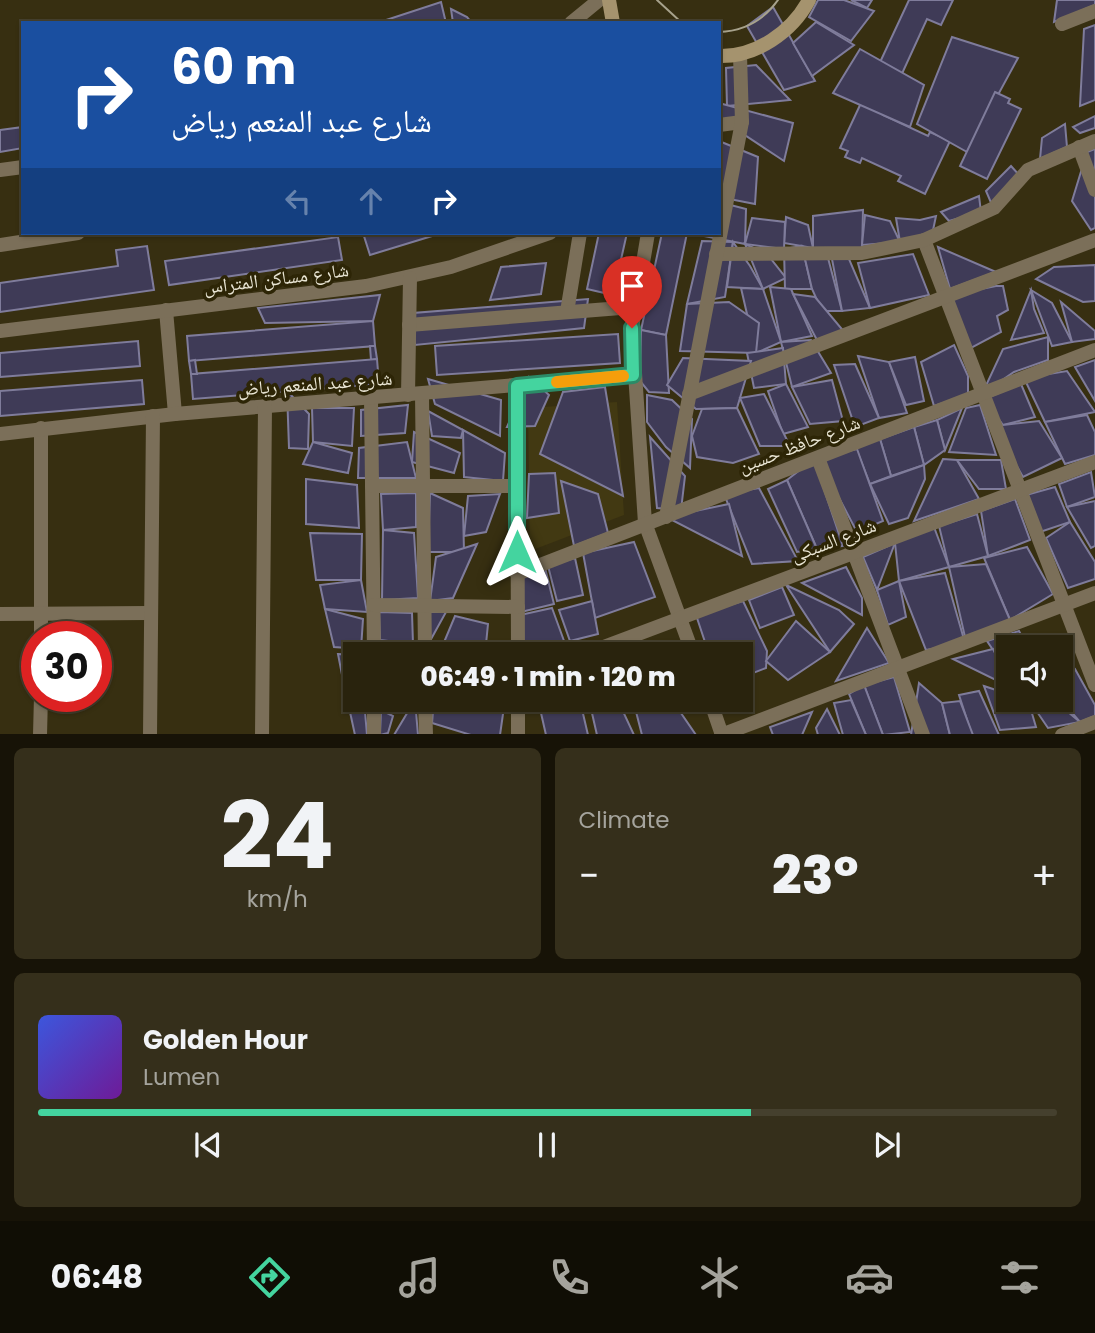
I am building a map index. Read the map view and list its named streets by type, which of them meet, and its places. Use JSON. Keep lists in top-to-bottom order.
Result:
{
  "streets": {
    "street": [
      "شارع مساكن المتراس",
      "شارع عبد المنعم رياض",
      "شارع حافظ حسين",
      "شارع السبكى"
    ]
  },
  "page": {
    "turn": ["60 m", "شارع عبد المنعم رياض"],
    "limit": "30",
    "trip": "06:49 · 1 min · 120 m",
    "tile": [
      ["24", "km/h"],
      "Climate"
    ],
    "heat": ["−", "23°", "+"],
    "song": ["Golden Hour", "Lumen"],
    "tabs": "06:48"
  }
}
